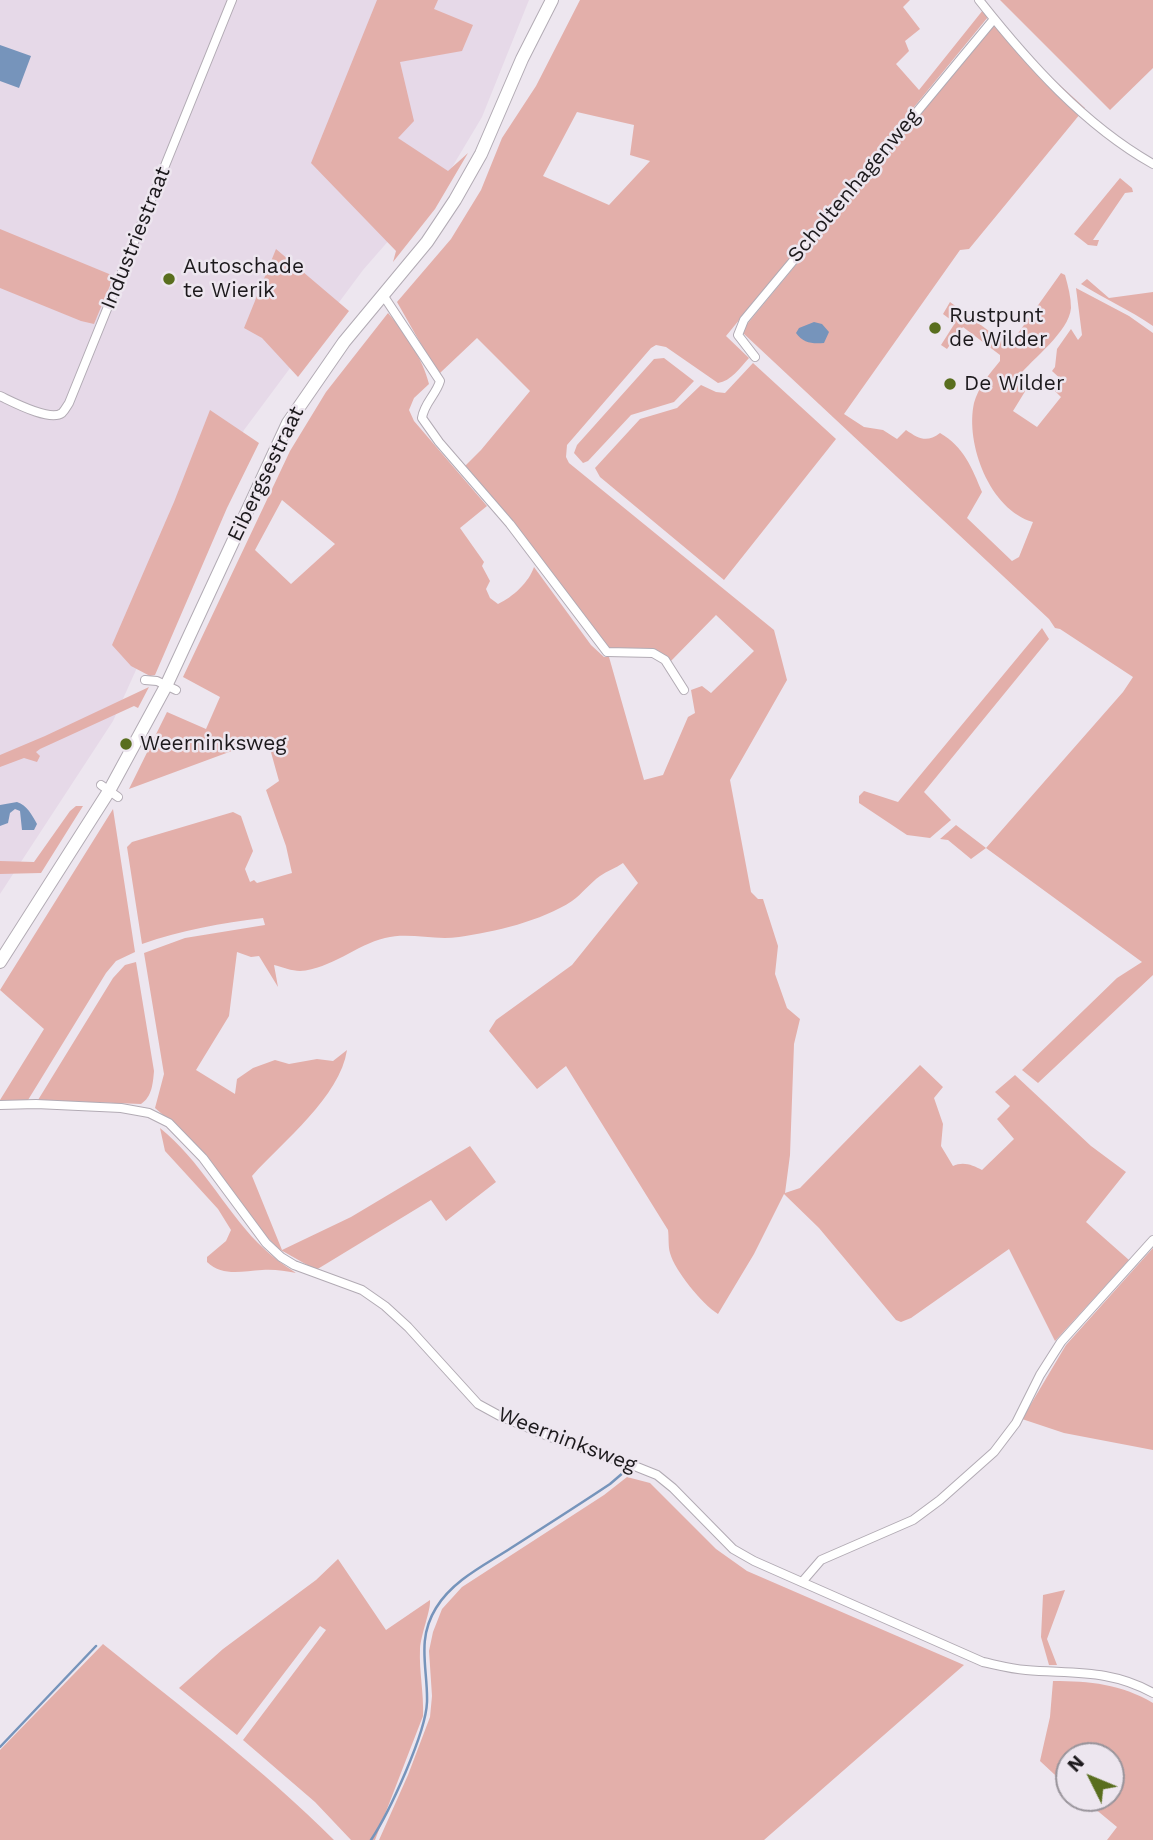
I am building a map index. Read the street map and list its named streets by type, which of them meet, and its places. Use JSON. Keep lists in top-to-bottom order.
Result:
{
  "streets": {
    "main road": ["Eibergsestraat"],
    "street": ["Scholtenhagenweg", "Industriestraat", "Weerninksweg"]
  },
  "places": [
    "Autoschade te Wierik",
    "Rustpunt de Wilder",
    "De Wilder",
    "Weerninksweg"
  ],
  "north": "top left"
}
